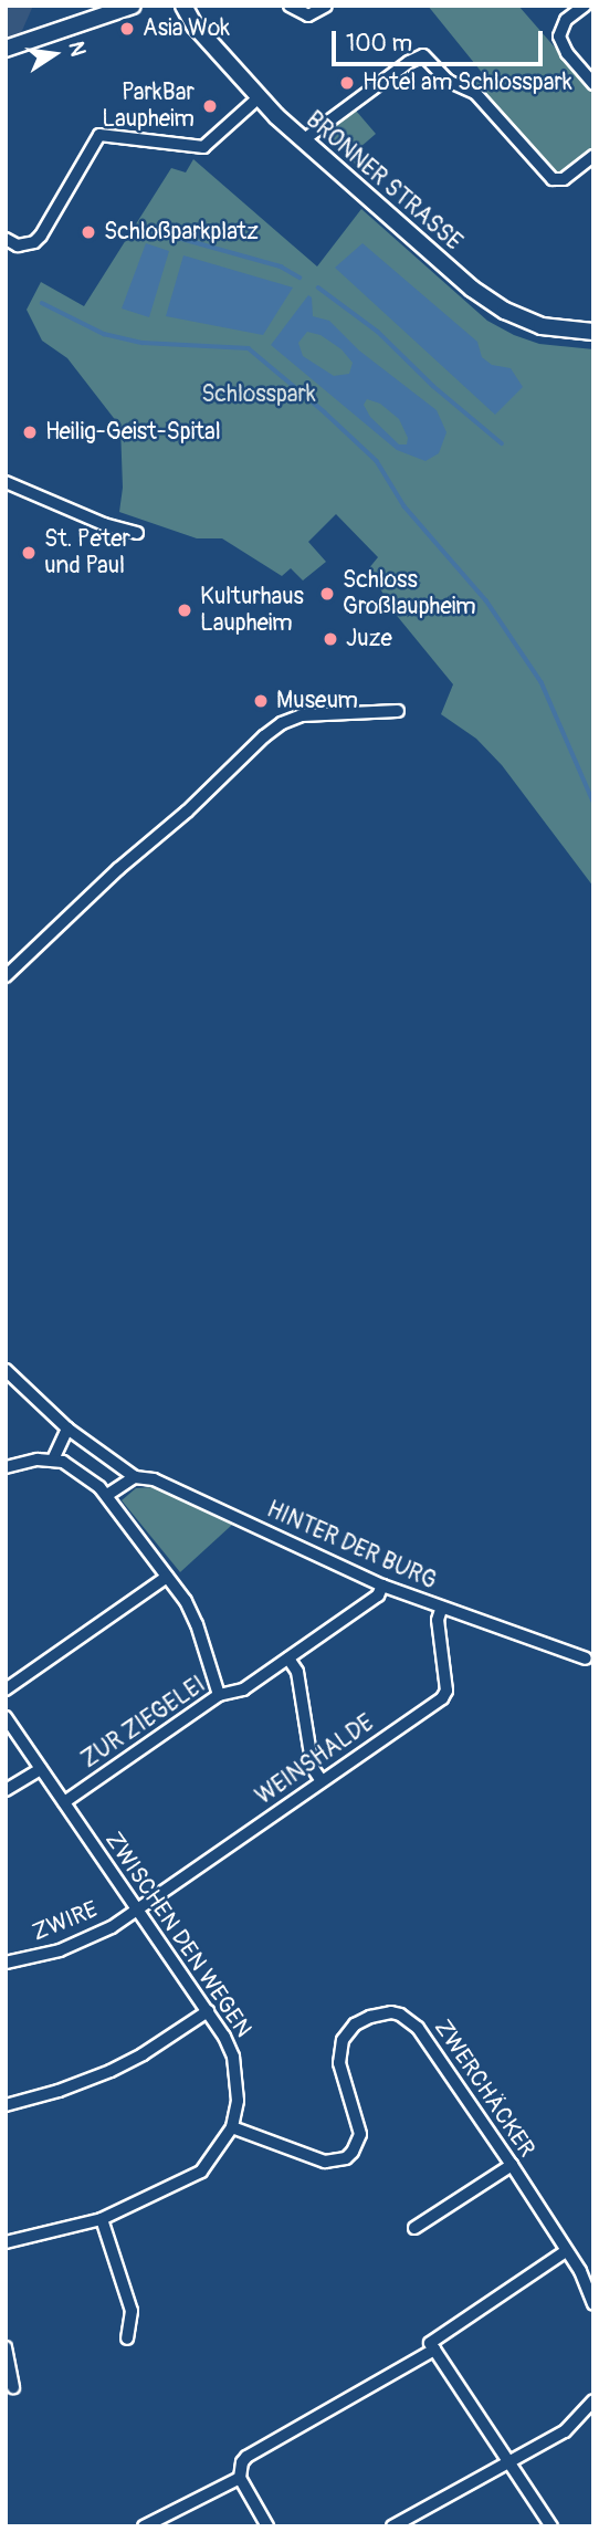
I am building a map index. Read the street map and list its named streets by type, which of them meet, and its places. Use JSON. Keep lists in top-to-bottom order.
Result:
{
  "streets": {
    "street": [
      "BRONNER STRASSE",
      "HINTER DER BURG",
      "ZUR ZIEGELEI",
      "WEINSHALDE",
      "ZWIRE",
      "ZWISCHEN DEN WEGEN",
      "ZWERCHÄCKER"
    ]
  },
  "crossings": [
    ["HINTER DER BURG", "ZUR ZIEGELEI"],
    ["HINTER DER BURG", "WEINSHALDE"],
    ["ZUR ZIEGELEI", "ZWISCHEN DEN WEGEN"],
    ["WEINSHALDE", "ZWIRE"],
    ["WEINSHALDE", "ZWISCHEN DEN WEGEN"],
    ["ZWIRE", "ZWISCHEN DEN WEGEN"],
    ["ZWISCHEN DEN WEGEN", "ZWERCHÄCKER"]
  ],
  "parks": ["Schlosspark"],
  "places": [
    "Asia Wok",
    "Hotel am Schlosspark",
    "ParkBar Laupheim",
    "Schloßparkplatz",
    "Heilig-Geist-Spital",
    "St. Peter und Paul",
    "Schloss Großlaupheim",
    "Kulturhaus Laupheim",
    "Juze",
    "Museum"
  ],
  "scale_bar": "100 m",
  "north": "right"
}
